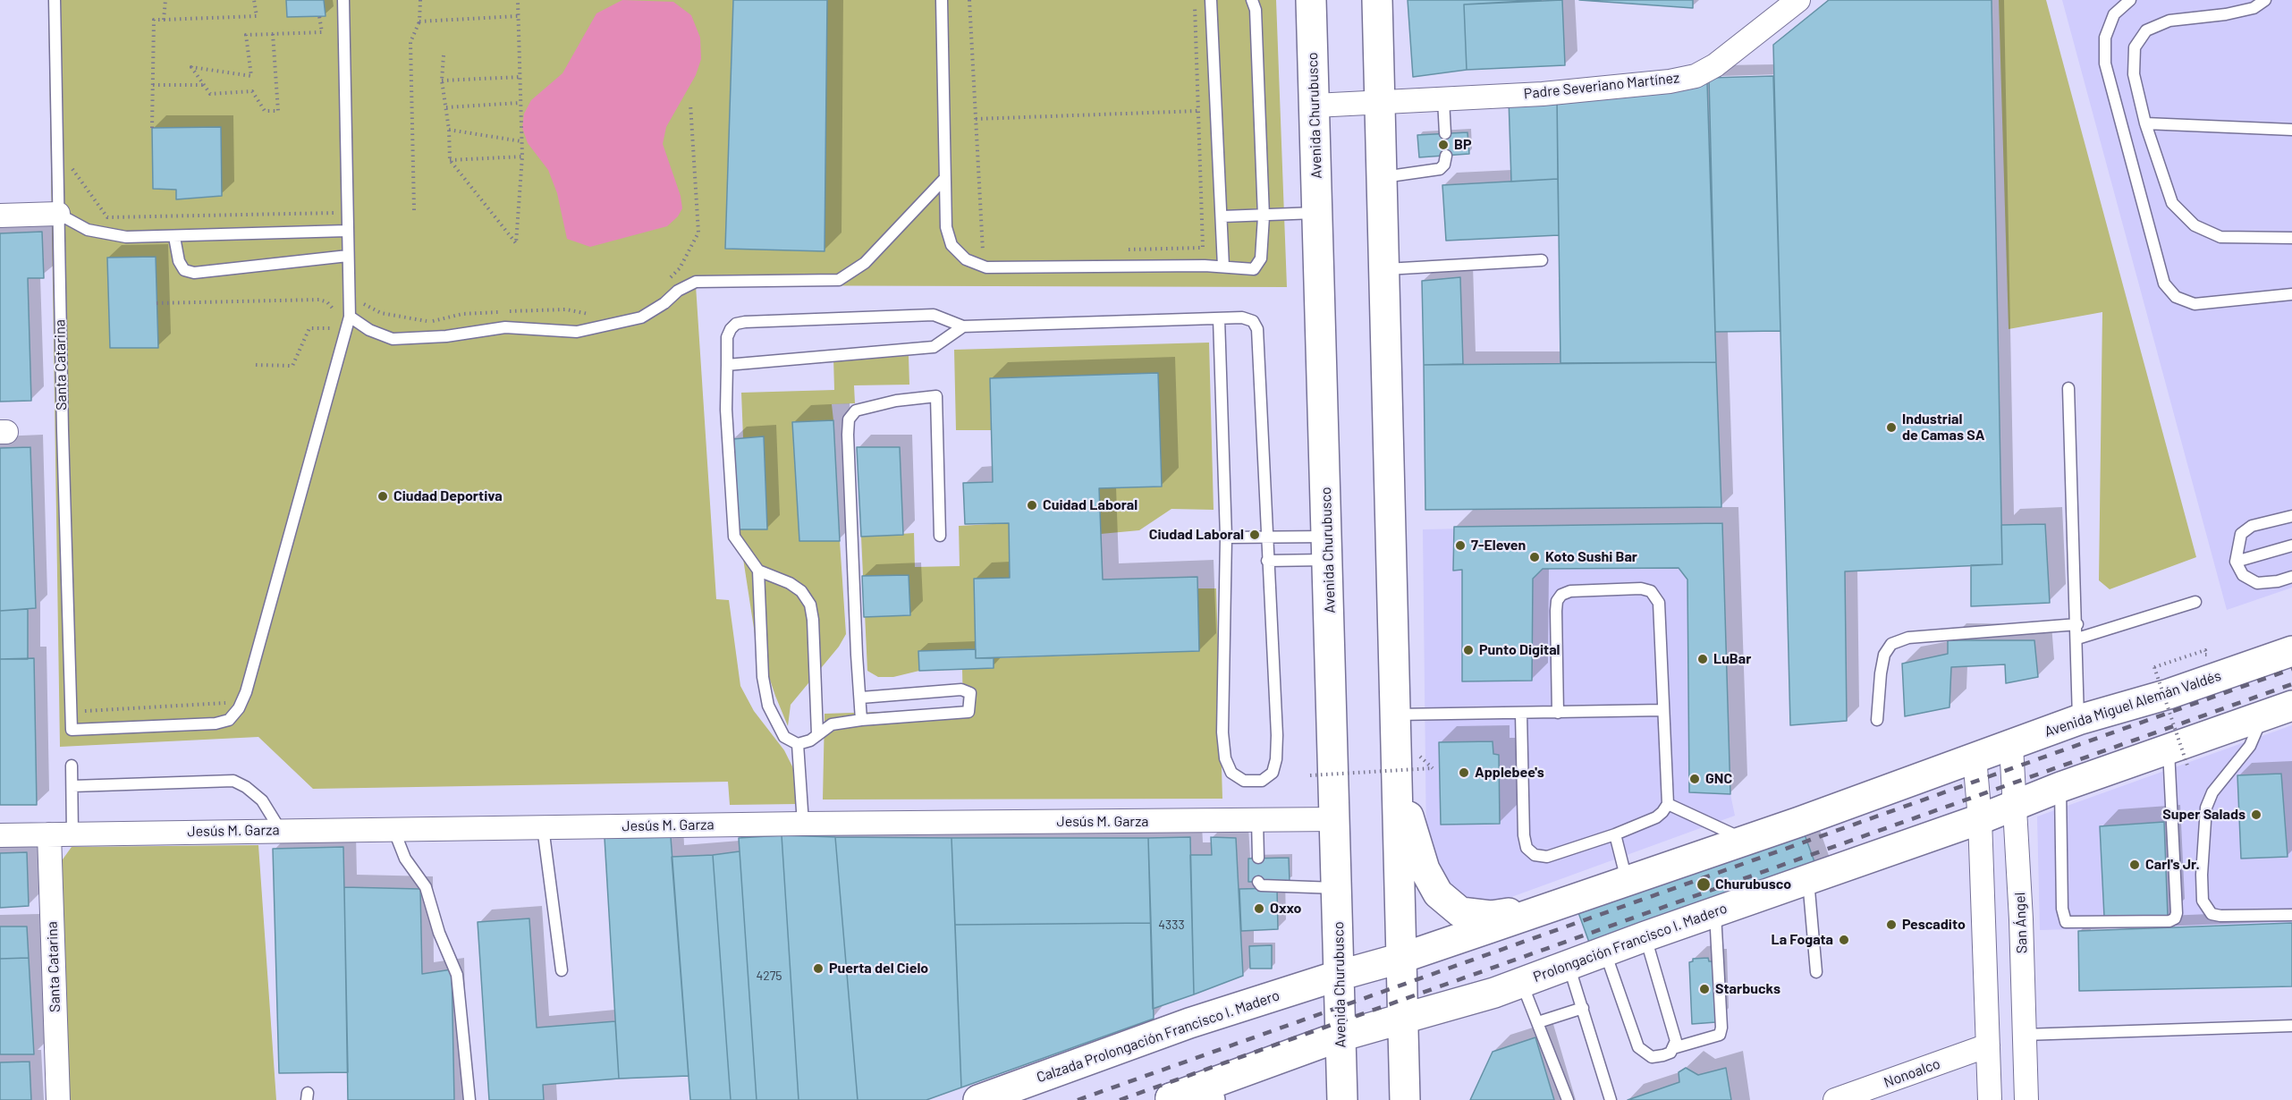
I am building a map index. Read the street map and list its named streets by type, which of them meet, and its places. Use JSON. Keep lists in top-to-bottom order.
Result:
{
  "streets": {
    "main road": [
      "Avenida Churubusco",
      "Avenida Miguel Alemán Valdés",
      "Prolongación Francisco I. Madero",
      "Calzada Prolongación Francisco I. Madero"
    ],
    "street": [
      "Padre Severiano Martínez",
      "Santa Catarina",
      "Jesús M. Garza",
      "San Ángel",
      "Nonoalco"
    ]
  },
  "crossings": [
    ["Padre Severiano Martínez", "Avenida Churubusco"],
    ["Avenida Churubusco", "Jesús M. Garza"],
    ["Avenida Churubusco", "Prolongación Francisco I. Madero"],
    ["Avenida Churubusco", "Calzada Prolongación Francisco I. Madero"],
    ["Santa Catarina", "Jesús M. Garza"],
    ["Avenida Miguel Alemán Valdés", "San Ángel"]
  ],
  "places": [
    "BP",
    "Industrial de Camas SA",
    "Ciudad Deportiva",
    "Cuidad Laboral",
    "Ciudad Laboral",
    "7-Eleven",
    "Koto Sushi Bar",
    "Punto Digital",
    "LuBar",
    "Applebee's",
    "GNC",
    "Super Salads",
    "Carl's Jr.",
    "Churubusco",
    "Oxxo",
    "Pescadito",
    "La Fogata",
    "Puerta del Cielo",
    "Starbucks"
  ],
  "house_numbers": ["4333", "4275"]
}
